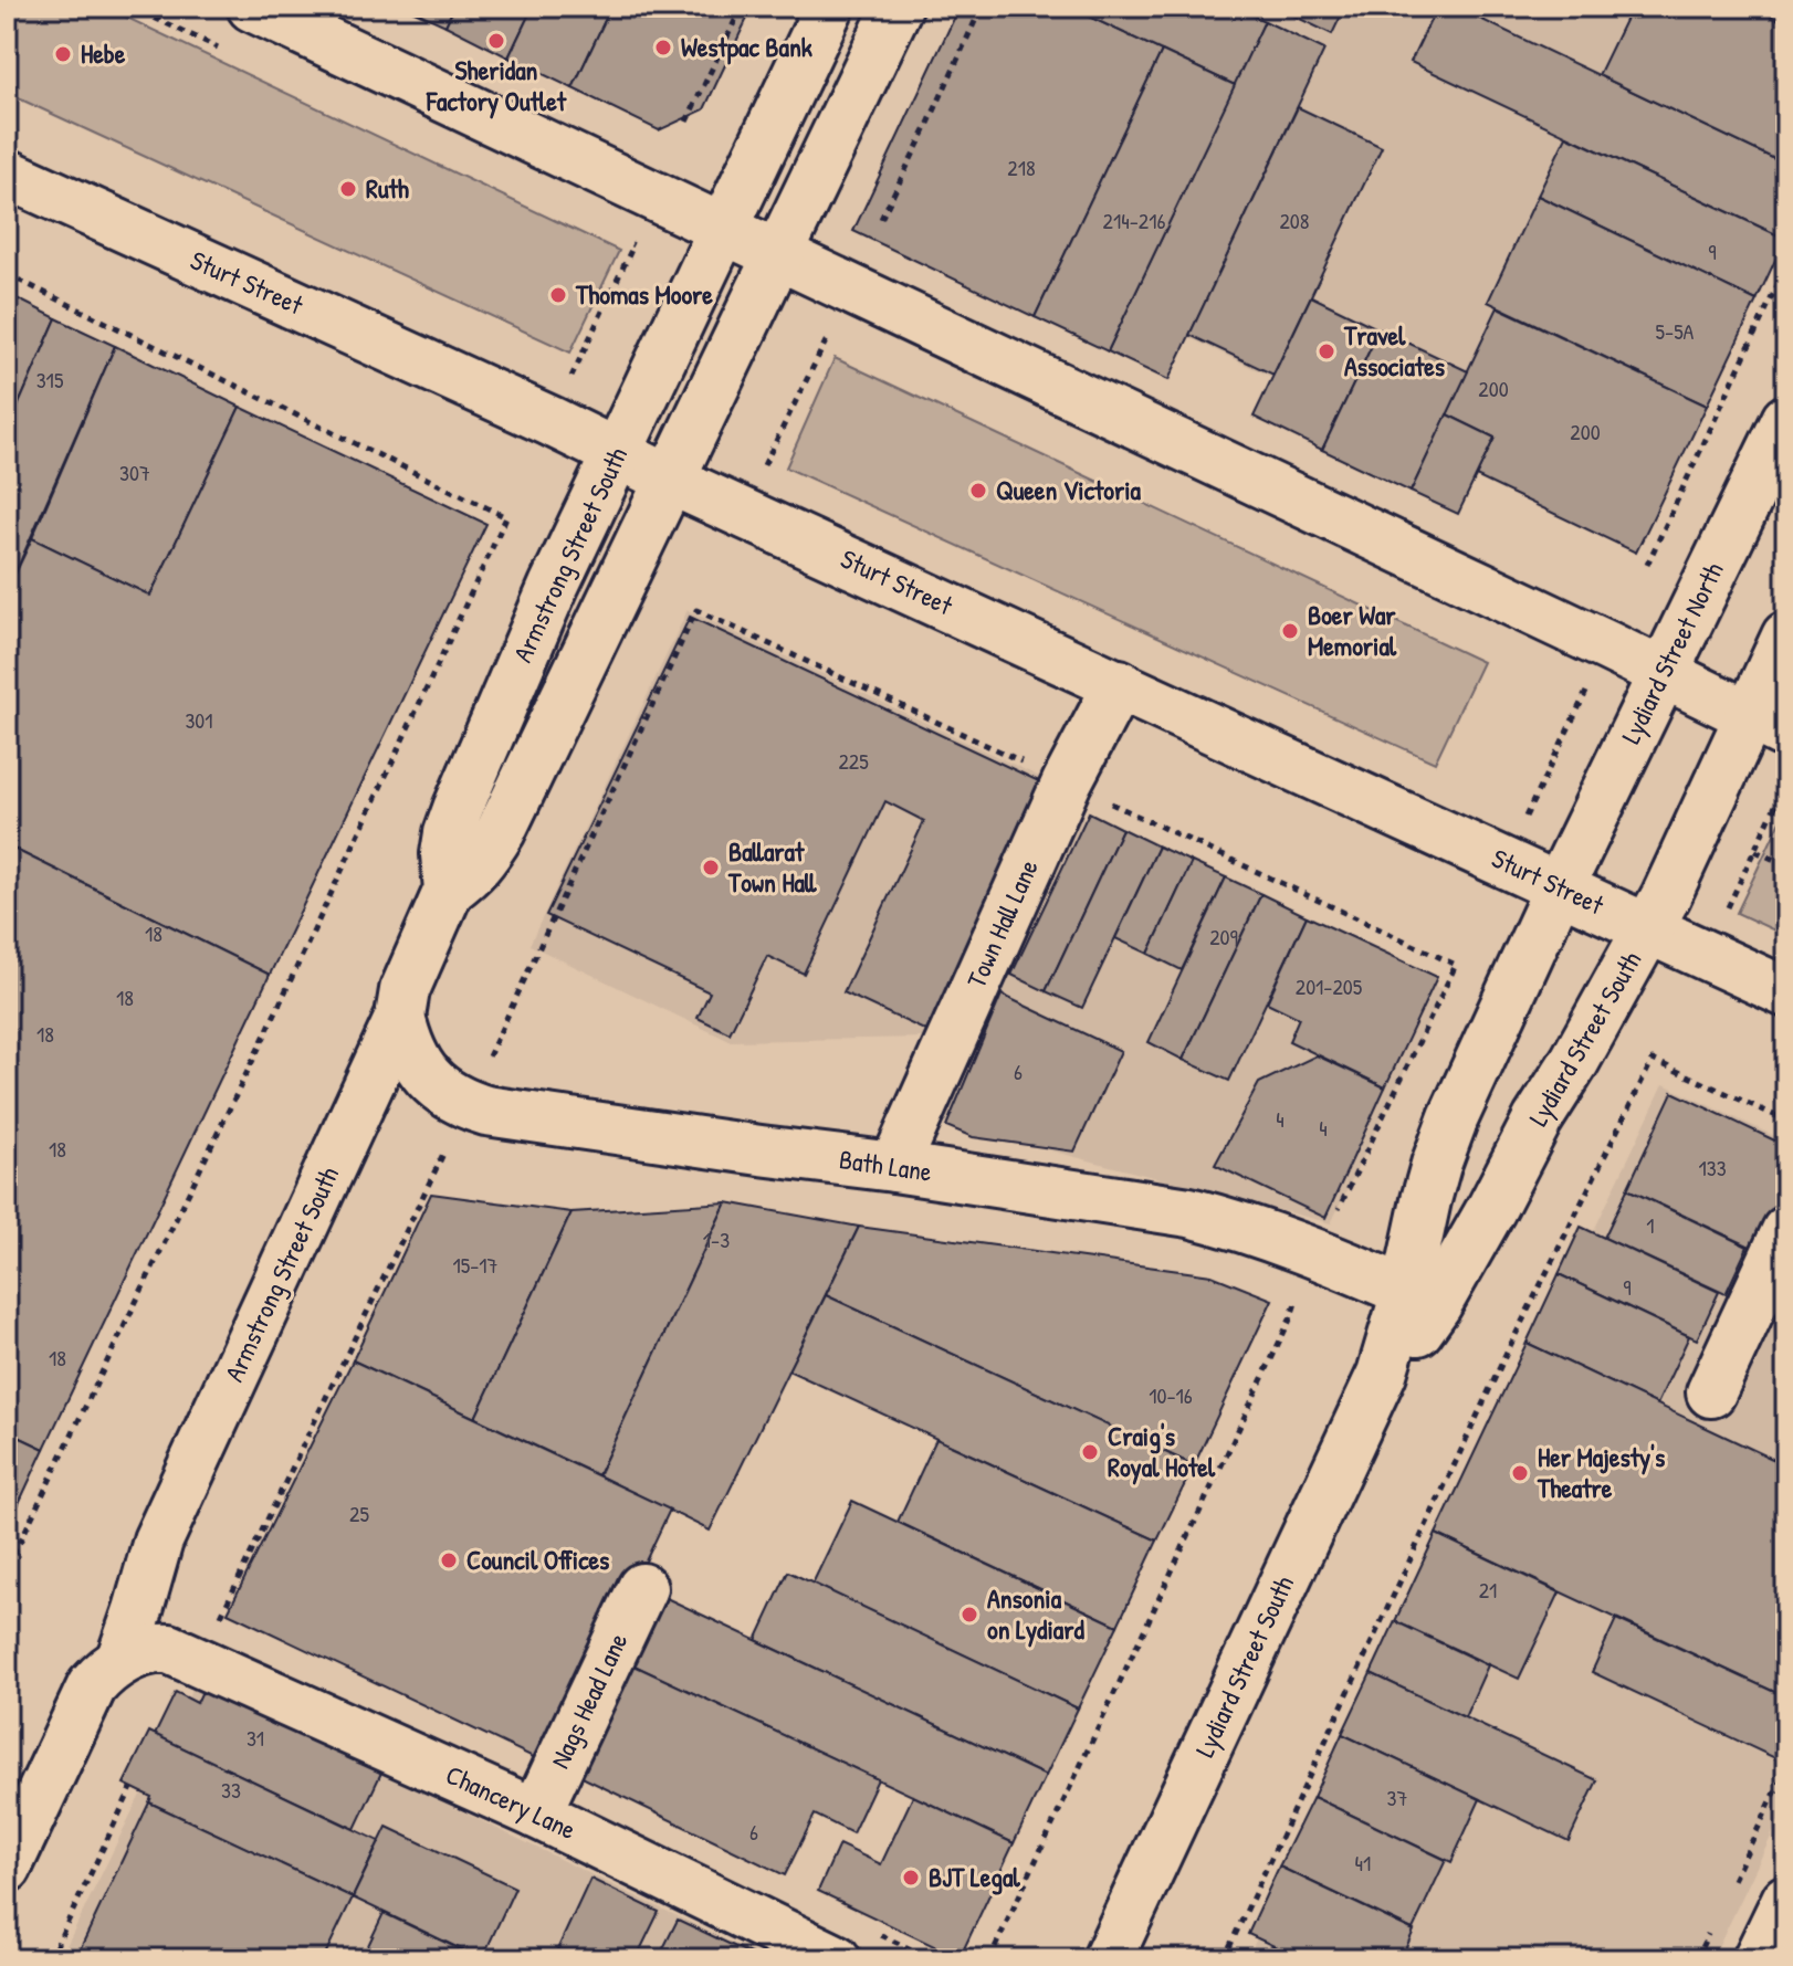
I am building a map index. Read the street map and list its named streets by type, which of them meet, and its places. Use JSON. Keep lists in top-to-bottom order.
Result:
{
  "streets": {
    "street": [
      "Sturt Street",
      "Armstrong Street South",
      "Lydiard Street North",
      "Town Hall Lane",
      "Lydiard Street South",
      "Bath Lane",
      "Nags Head Lane",
      "Chancery Lane"
    ]
  },
  "crossings": [
    ["Sturt Street", "Armstrong Street South"],
    ["Sturt Street", "Lydiard Street North"],
    ["Sturt Street", "Town Hall Lane"],
    ["Sturt Street", "Lydiard Street South"],
    ["Armstrong Street South", "Bath Lane"],
    ["Armstrong Street South", "Chancery Lane"],
    ["Lydiard Street North", "Lydiard Street South"],
    ["Town Hall Lane", "Bath Lane"],
    ["Lydiard Street South", "Bath Lane"],
    ["Nags Head Lane", "Chancery Lane"]
  ],
  "places": [
    "Sheridan Factory Outlet",
    "Westpac Bank",
    "Hebe",
    "Ruth",
    "Thomas Moore",
    "Travel Associates",
    "Queen Victoria",
    "Boer War Memorial",
    "Ballarat Town Hall",
    "Craig's Royal Hotel",
    "Her Majesty's Theatre",
    "Council Offices",
    "Ansonia on Lydiard",
    "BJT Legal"
  ],
  "house_numbers": [
    "218",
    "214-216",
    "208",
    "9",
    "5-5A",
    "315",
    "200",
    "200",
    "307",
    "301",
    "225",
    "18",
    "209",
    "201-205",
    "18",
    "18",
    "6",
    "4",
    "4",
    "18",
    "133",
    "1",
    "1-3",
    "15-17",
    "9",
    "18",
    "10-16",
    "25",
    "21",
    "31",
    "33",
    "37",
    "6",
    "41"
  ]
}
